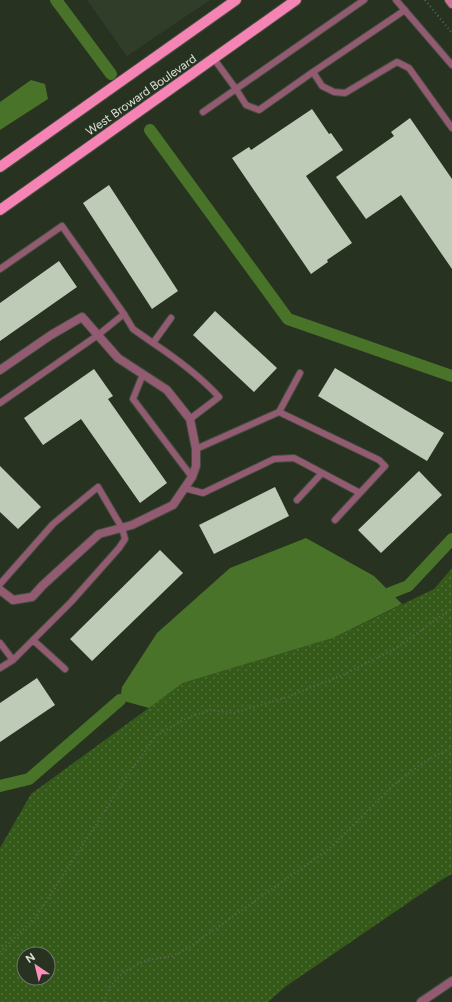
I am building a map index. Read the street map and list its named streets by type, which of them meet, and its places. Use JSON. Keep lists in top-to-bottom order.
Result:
{
  "streets": {
    "main road": ["West Broward Boulevard"]
  },
  "north": "top left"
}
